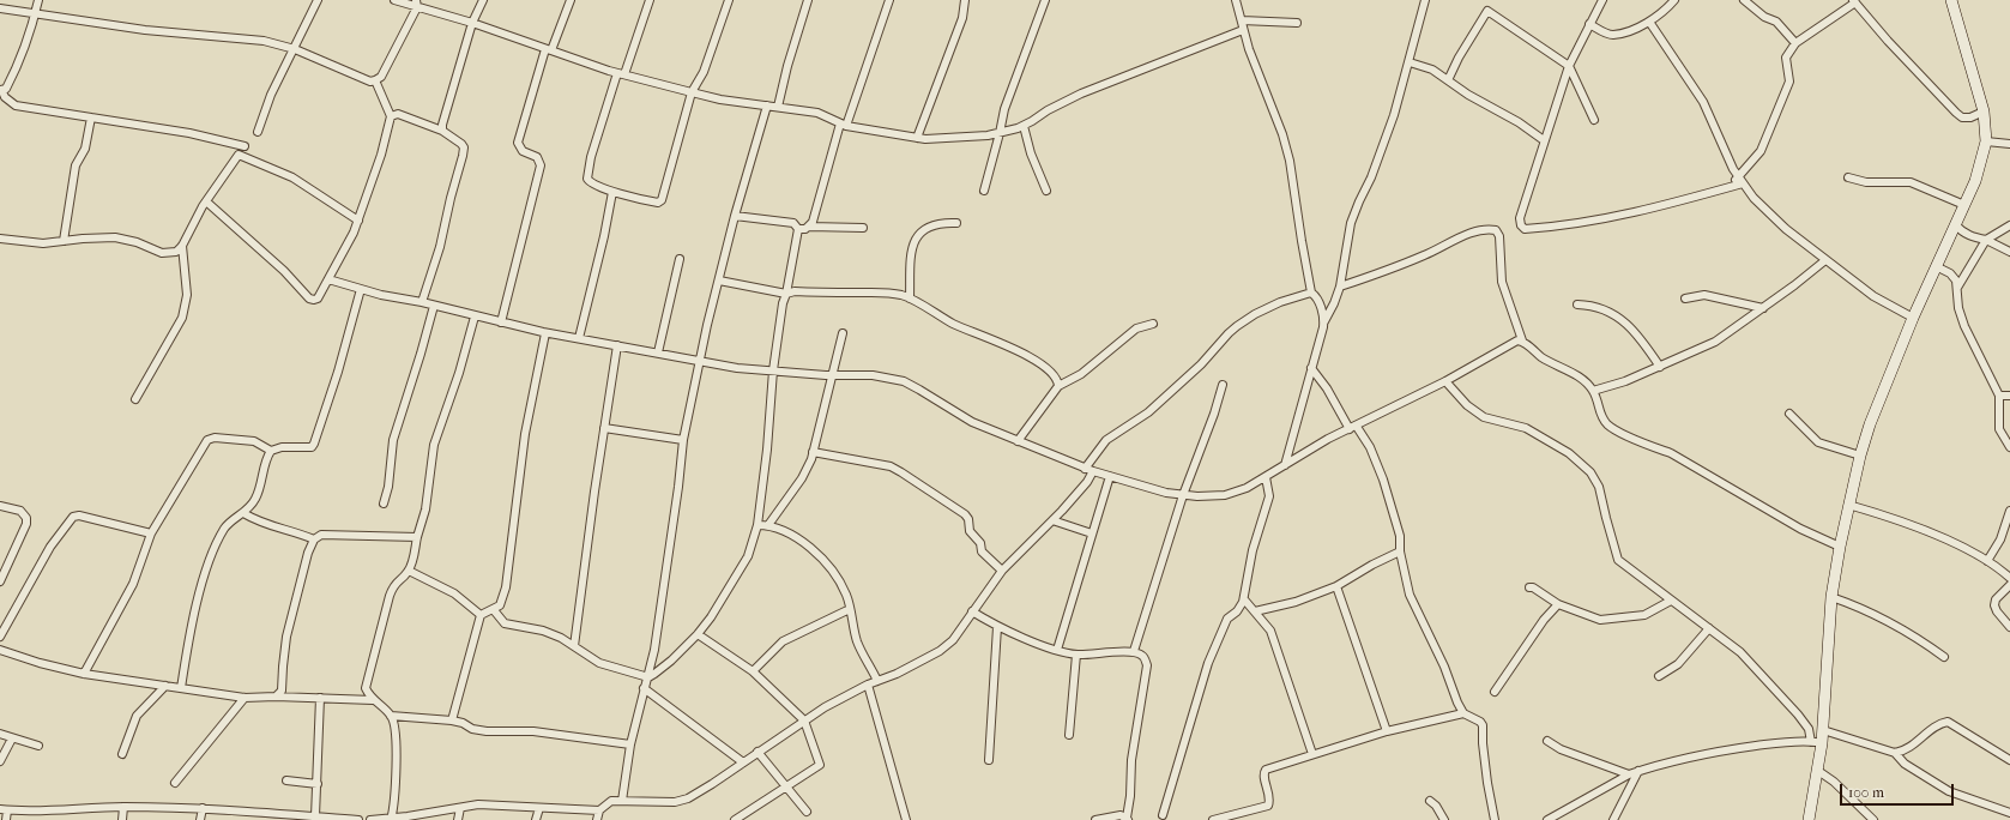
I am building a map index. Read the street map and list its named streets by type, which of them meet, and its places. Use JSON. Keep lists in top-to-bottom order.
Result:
{
  "scale_bar": "100 m"
}
